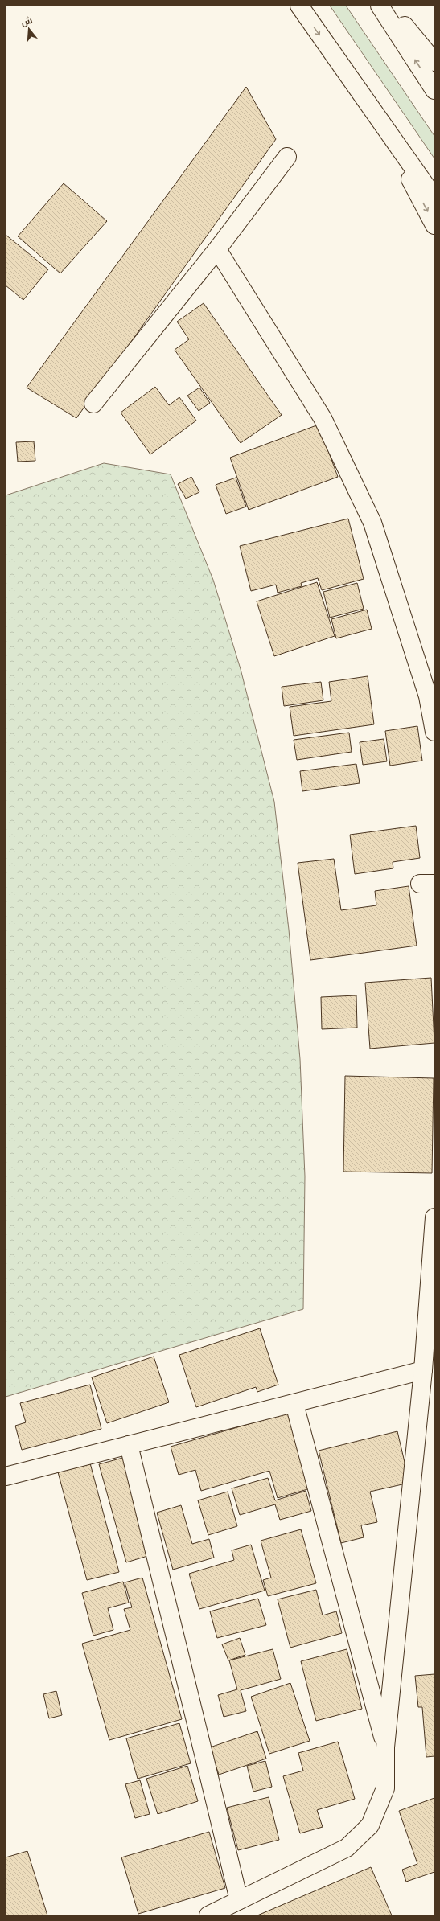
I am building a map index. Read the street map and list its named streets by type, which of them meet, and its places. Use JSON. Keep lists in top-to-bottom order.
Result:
{
  "north": "top"
}
